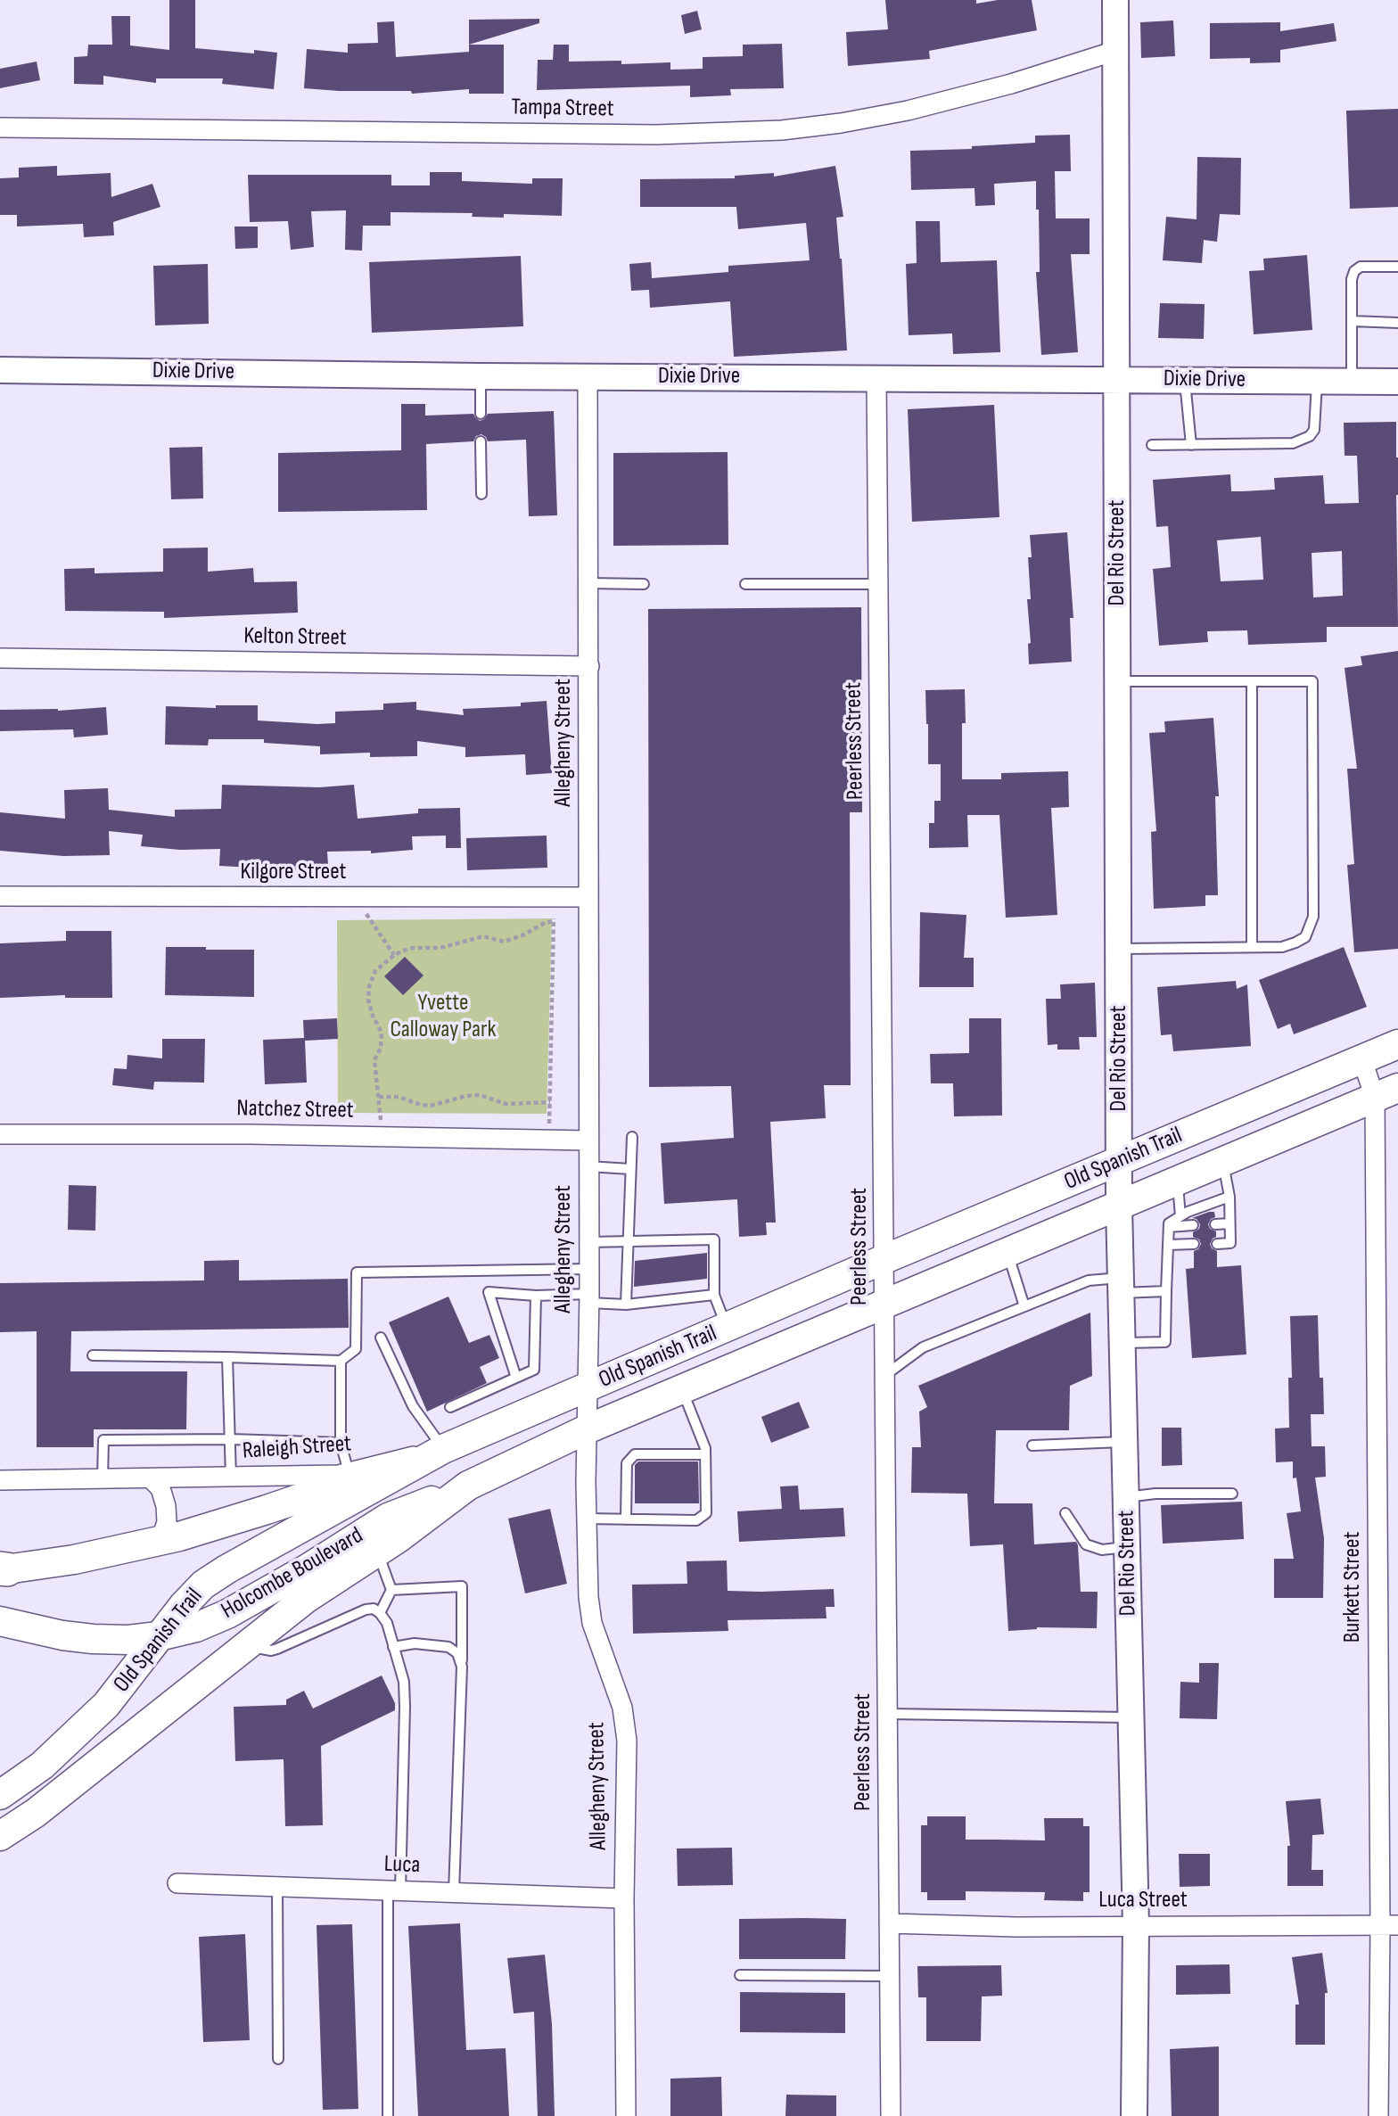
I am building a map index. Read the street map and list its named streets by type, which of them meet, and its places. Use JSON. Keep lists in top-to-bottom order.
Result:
{
  "streets": {
    "main road": ["Old Spanish Trail", "Holcombe Boulevard"],
    "street": [
      "Tampa Street",
      "Dixie Drive",
      "Del Rio Street",
      "Kelton Street",
      "Peerless Street",
      "Allegheny Street",
      "Kilgore Street",
      "Natchez Street",
      "Raleigh Street",
      "Burkett Street",
      "Luca",
      "Luca Street"
    ]
  },
  "crossings": [
    ["Tampa Street", "Del Rio Street"],
    ["Dixie Drive", "Del Rio Street"],
    ["Dixie Drive", "Peerless Street"],
    ["Dixie Drive", "Allegheny Street"],
    ["Del Rio Street", "Old Spanish Trail"],
    ["Del Rio Street", "Luca Street"],
    ["Kelton Street", "Allegheny Street"],
    ["Peerless Street", "Old Spanish Trail"],
    ["Peerless Street", "Luca Street"],
    ["Allegheny Street", "Kilgore Street"],
    ["Allegheny Street", "Natchez Street"],
    ["Allegheny Street", "Old Spanish Trail"],
    ["Allegheny Street", "Luca"],
    ["Old Spanish Trail", "Raleigh Street"],
    ["Old Spanish Trail", "Holcombe Boulevard"],
    ["Old Spanish Trail", "Burkett Street"],
    ["Burkett Street", "Luca Street"]
  ],
  "parks": ["Yvette Calloway Park"]
}
